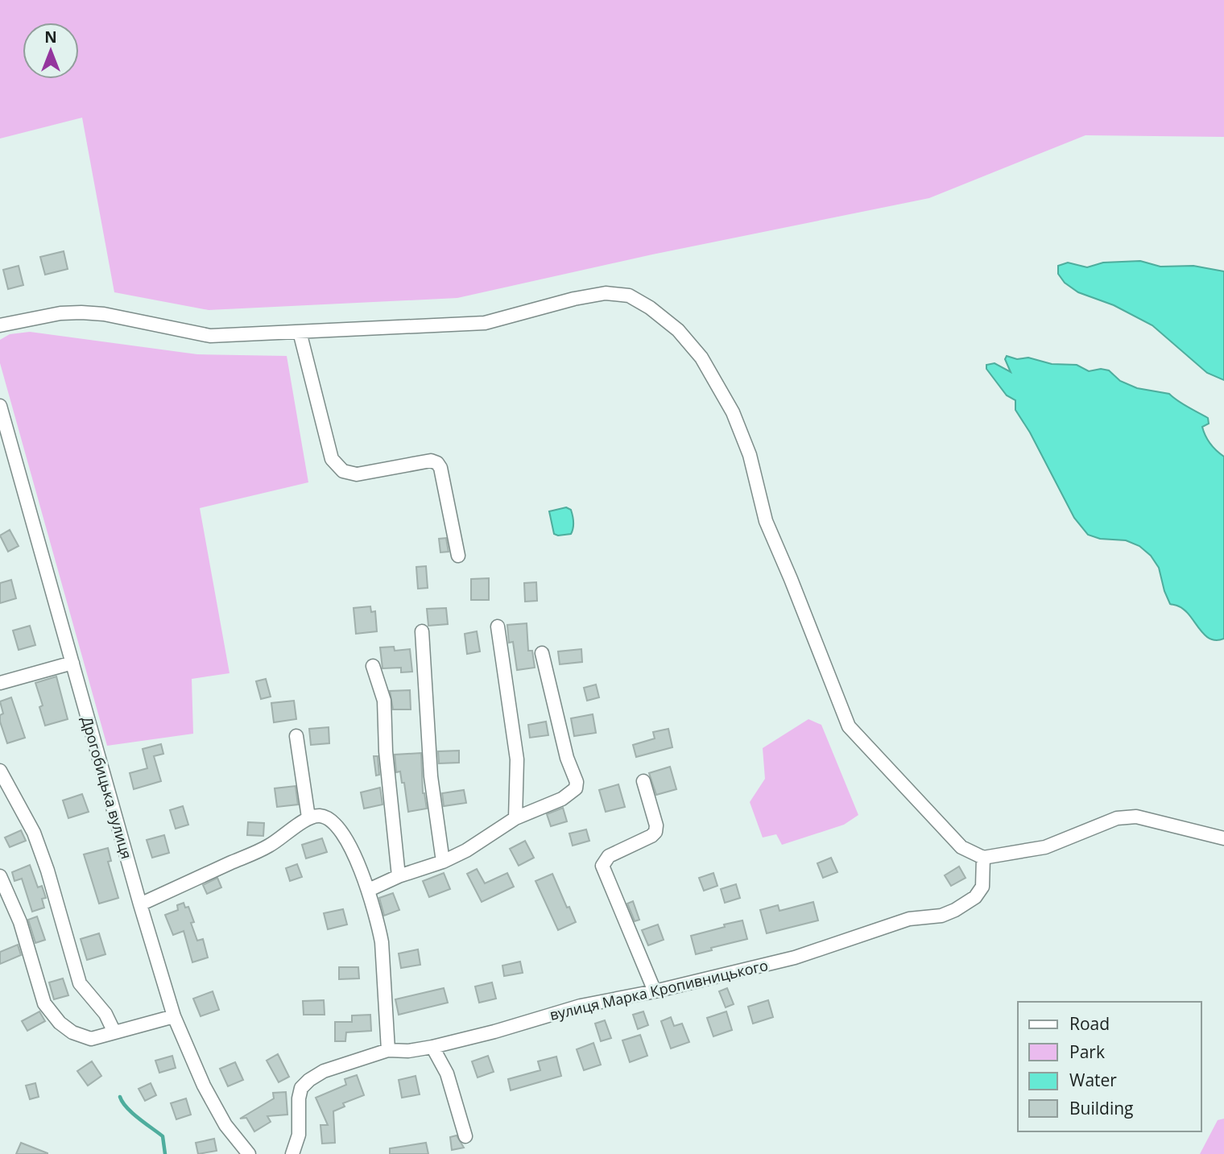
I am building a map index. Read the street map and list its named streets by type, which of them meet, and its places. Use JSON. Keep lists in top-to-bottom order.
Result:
{
  "streets": {
    "street": ["Дрогобицька вулиця", "вулиця Марка Кропивницького"]
  },
  "legend": [
    "Road",
    "Park",
    "Water",
    "Building"
  ],
  "north": "top"
}
